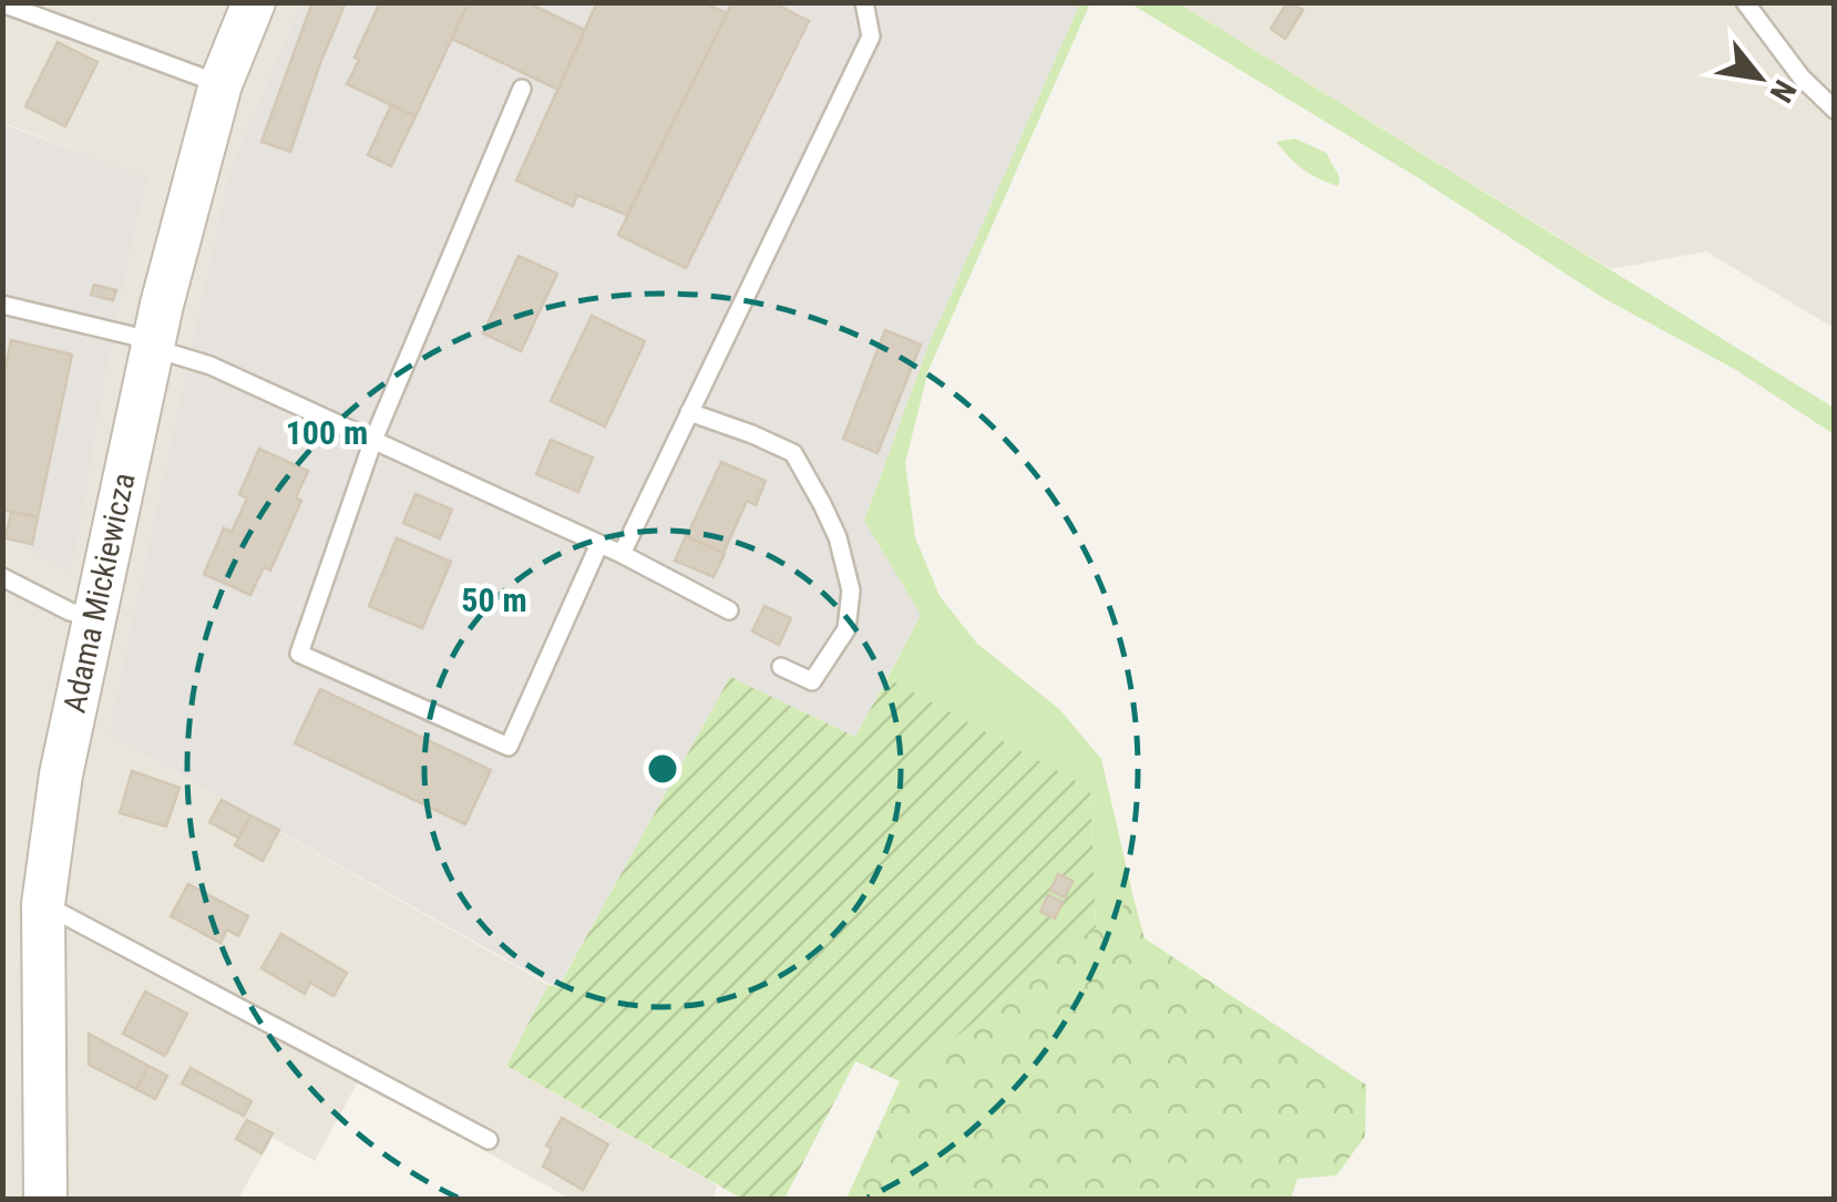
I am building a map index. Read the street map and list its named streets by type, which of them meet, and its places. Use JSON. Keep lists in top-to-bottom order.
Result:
{
  "streets": {
    "street": ["Adama Mickiewicza"]
  },
  "north": "bottom right",
  "rings": ["100 m", "50 m"]
}
